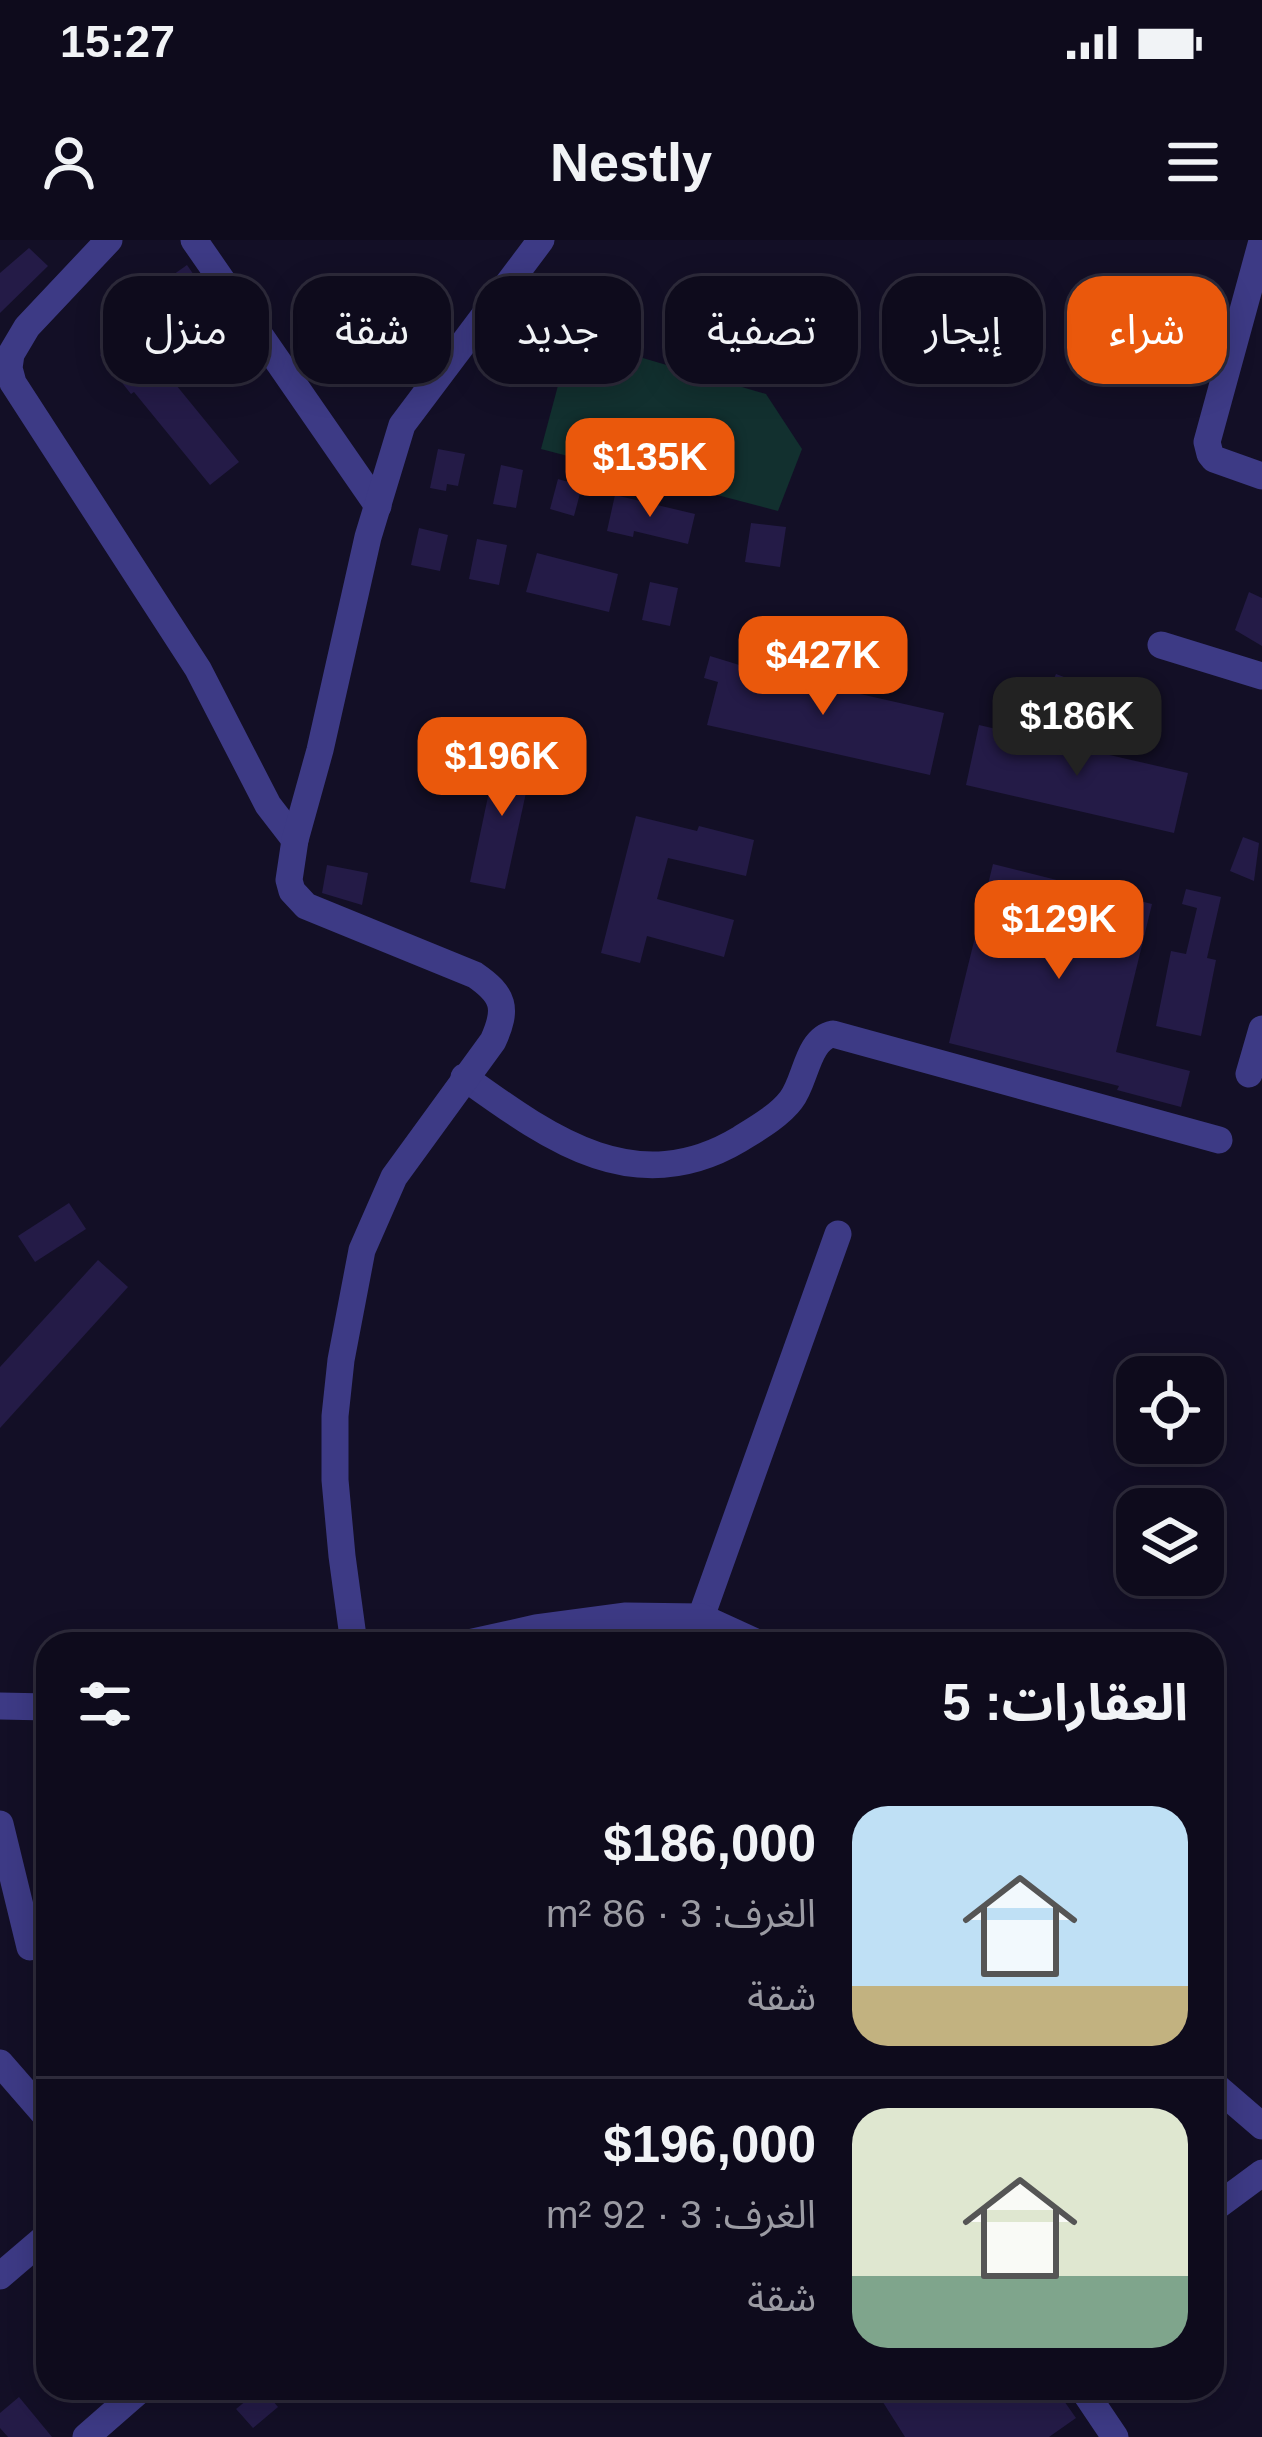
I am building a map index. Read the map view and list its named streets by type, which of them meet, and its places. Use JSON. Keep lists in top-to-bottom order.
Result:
{
  "page": {
    "status": "15:27",
    "header": "Nestly",
    "chip": [
      "شراء",
      "إيجار",
      "تصفية",
      "جديد",
      "شقة",
      "منزل"
    ],
    "price": [
      "$135K",
      "$427K",
      "$186K",
      "$196K",
      "$129K"
    ],
    "heading": "العقارات: 5",
    "list": [
      {
        "name": "$186,000",
        "note": "الغرف: 3 · 86 m² · شقة"
      },
      {
        "name": "$196,000",
        "note": "الغرف: 3 · 92 m² · شقة"
      }
    ]
  }
}
